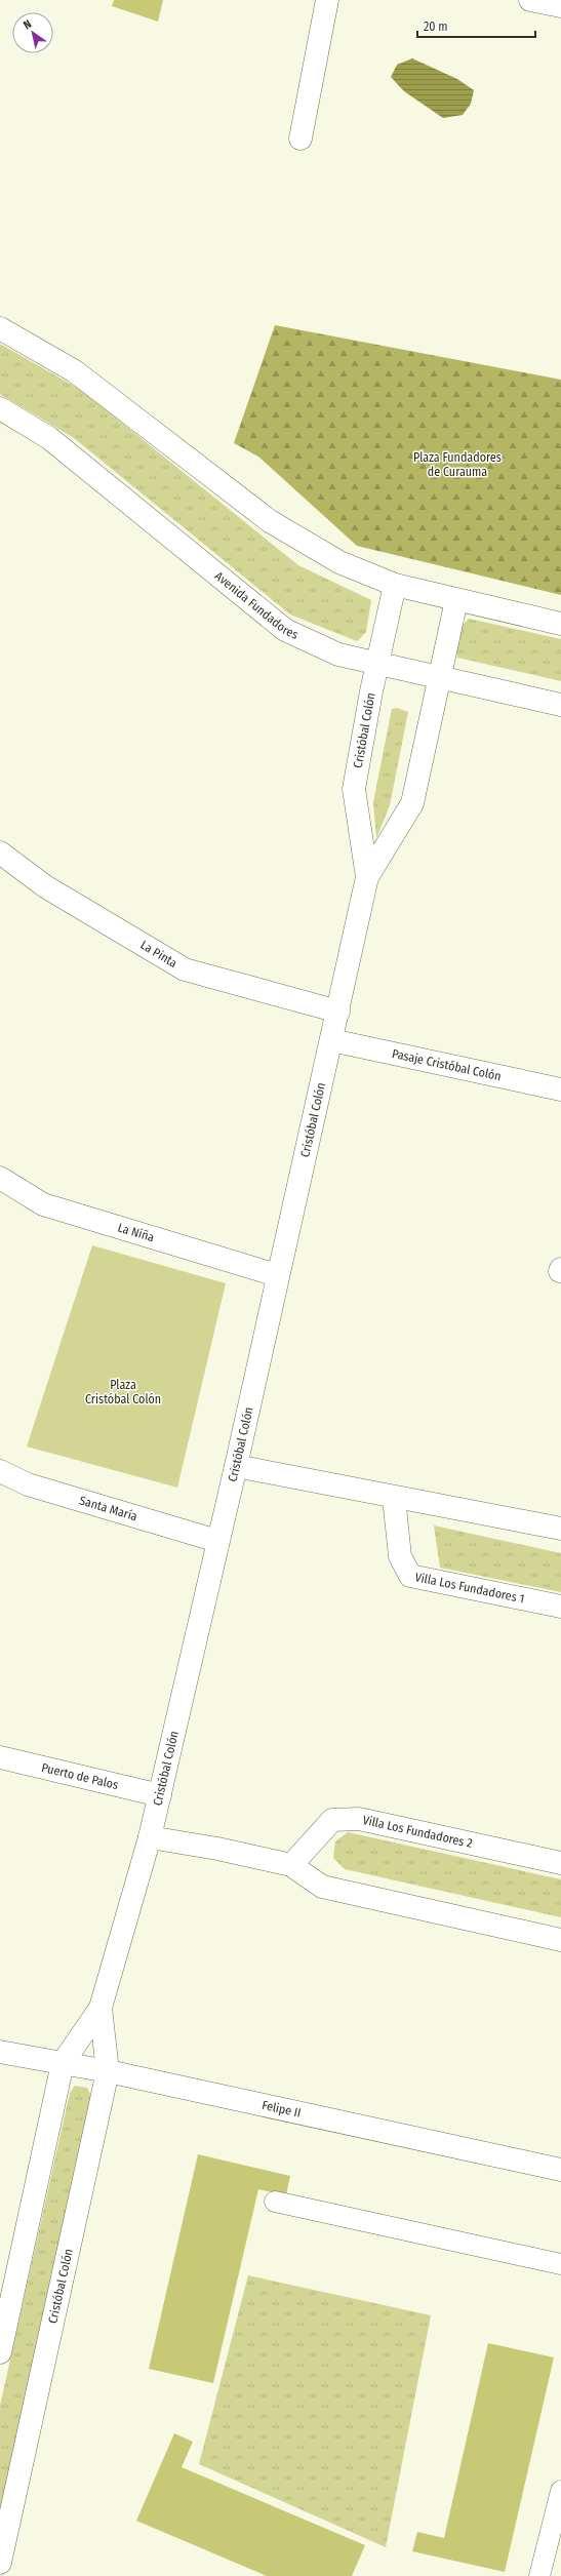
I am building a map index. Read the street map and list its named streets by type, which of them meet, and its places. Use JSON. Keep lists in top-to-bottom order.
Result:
{
  "streets": {
    "street": [
      "Avenida Fundadores",
      "Cristóbal Colón",
      "La Pinta",
      "Pasaje Cristóbal Colón",
      "La Niña",
      "Santa María",
      "Villa Los Fundadores 1",
      "Puerto de Palos",
      "Villa Los Fundadores 2",
      "Felipe II"
    ]
  },
  "crossings": [
    ["Avenida Fundadores", "Cristóbal Colón"],
    ["Cristóbal Colón", "La Pinta"],
    ["Cristóbal Colón", "Pasaje Cristóbal Colón"],
    ["Cristóbal Colón", "La Niña"],
    ["Cristóbal Colón", "Santa María"],
    ["Cristóbal Colón", "Puerto de Palos"],
    ["Cristóbal Colón", "Felipe II"]
  ],
  "parks": ["Plaza Fundadores de Curauma", "Plaza Cristóbal Colón"],
  "scale_bar": "20 m",
  "north": "top left"
}
